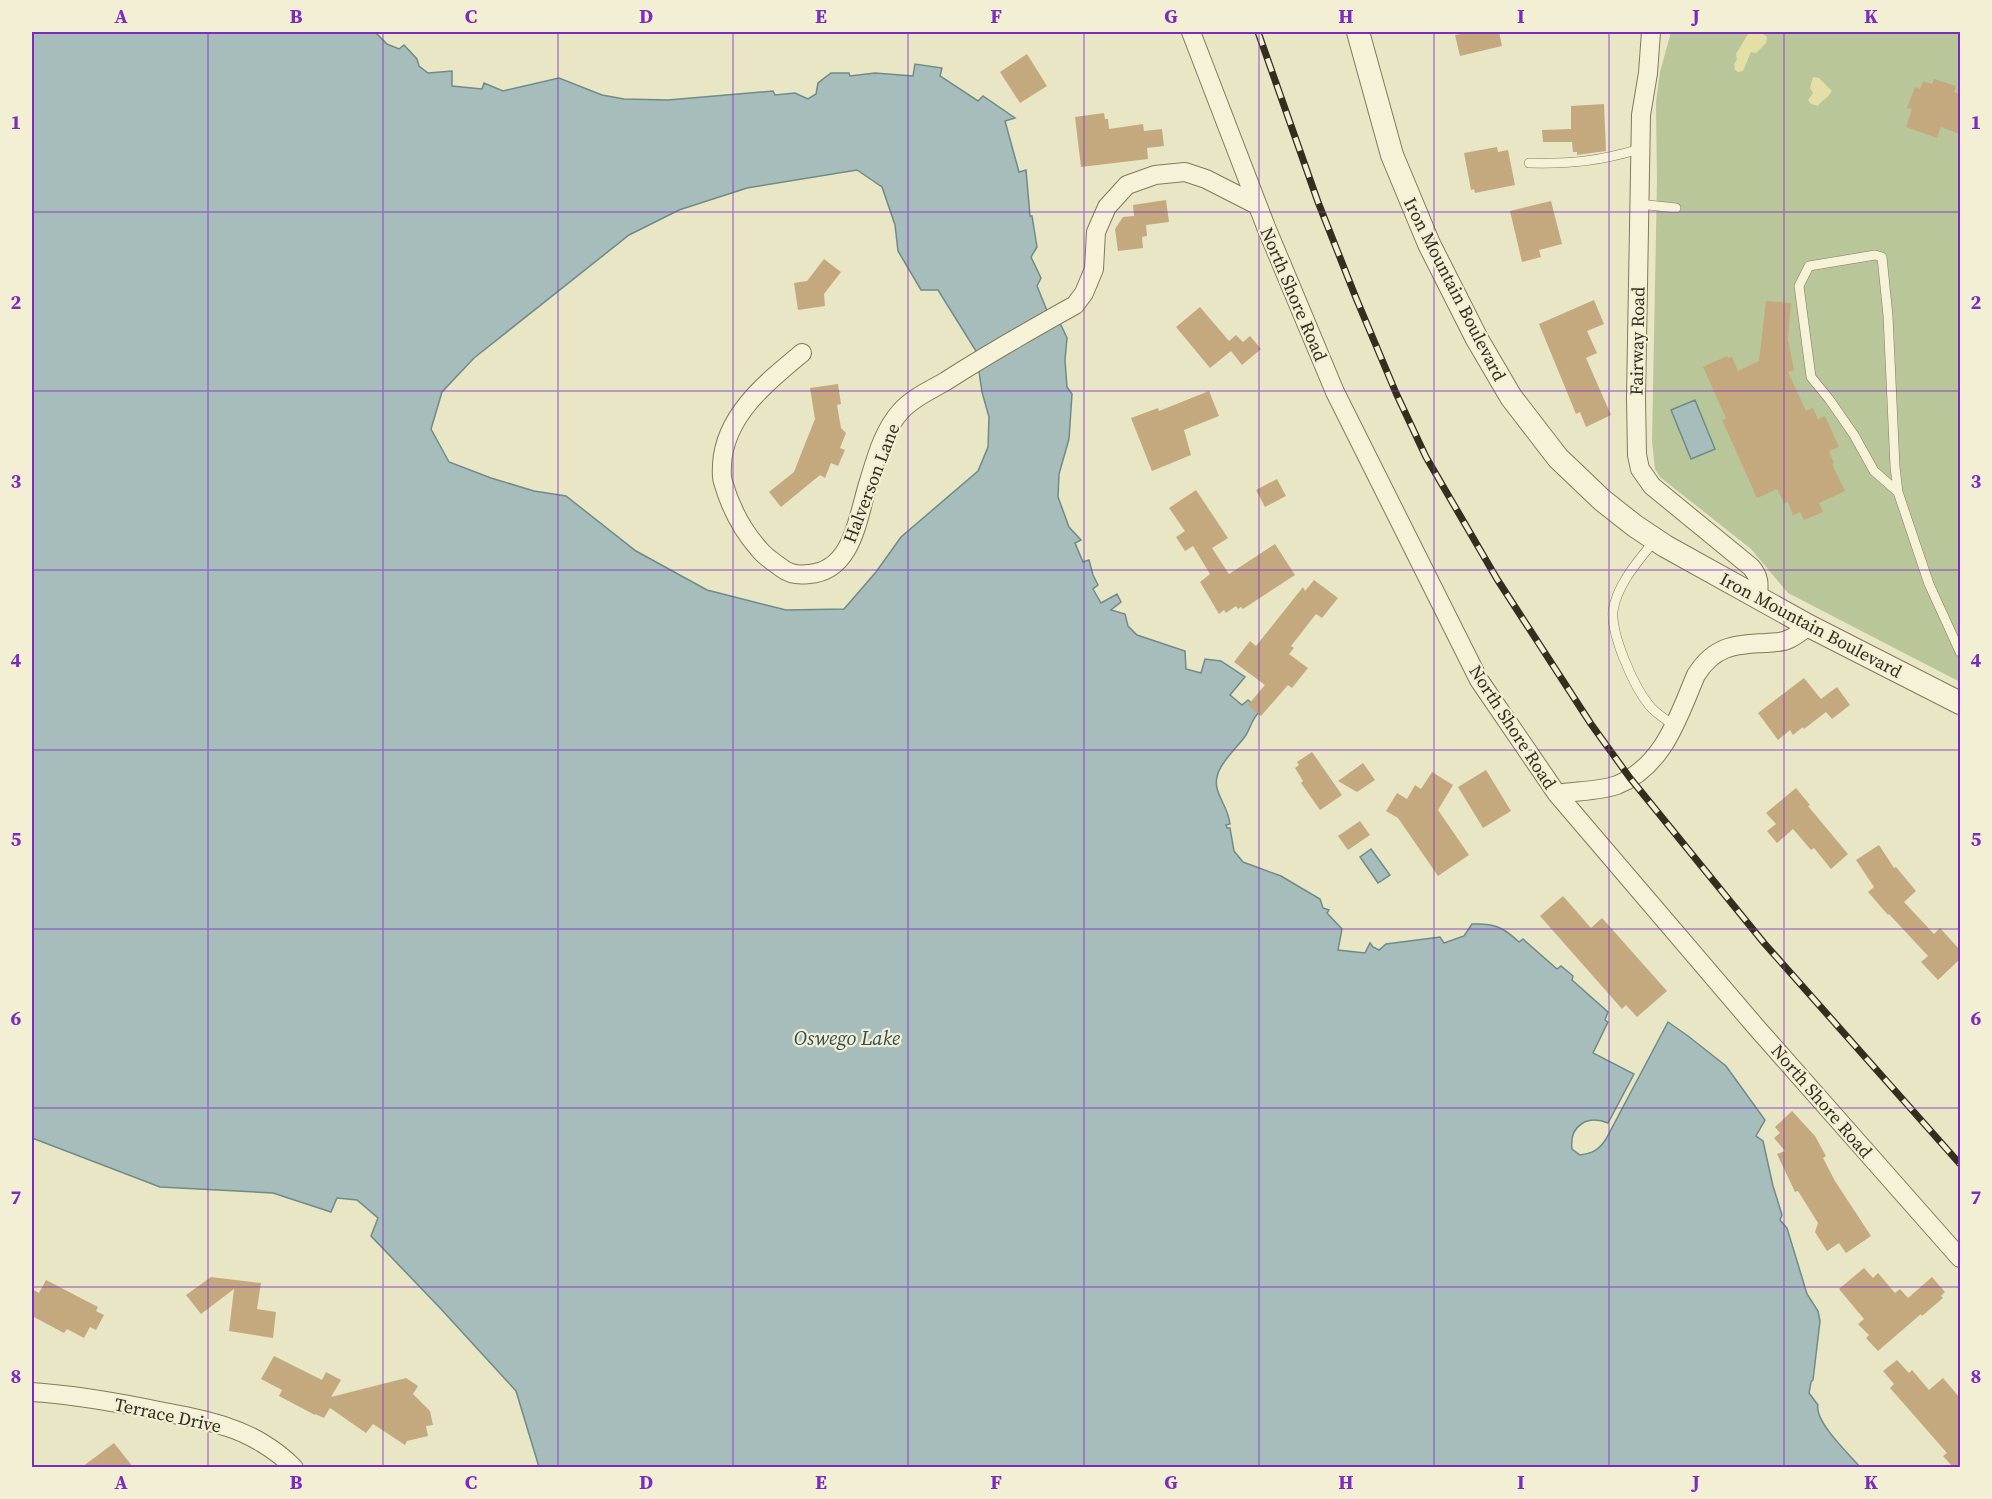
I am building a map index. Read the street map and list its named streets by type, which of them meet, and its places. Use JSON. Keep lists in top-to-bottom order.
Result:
{
  "streets": {
    "street": [
      "Iron Mountain Boulevard",
      "North Shore Road",
      "Fairway Road",
      "Halverson Lane",
      "Terrace Drive"
    ]
  },
  "crossings": [
    ["Iron Mountain Boulevard", "Fairway Road"],
    ["North Shore Road", "Halverson Lane"]
  ],
  "water": ["Oswego Lake"],
  "grid": {
    "columns": [
      "A",
      "B",
      "C",
      "D",
      "E",
      "F",
      "G",
      "H",
      "I",
      "J",
      "K"
    ],
    "rows": [
      "1",
      "2",
      "3",
      "4",
      "5",
      "6",
      "7",
      "8"
    ]
  }
}
